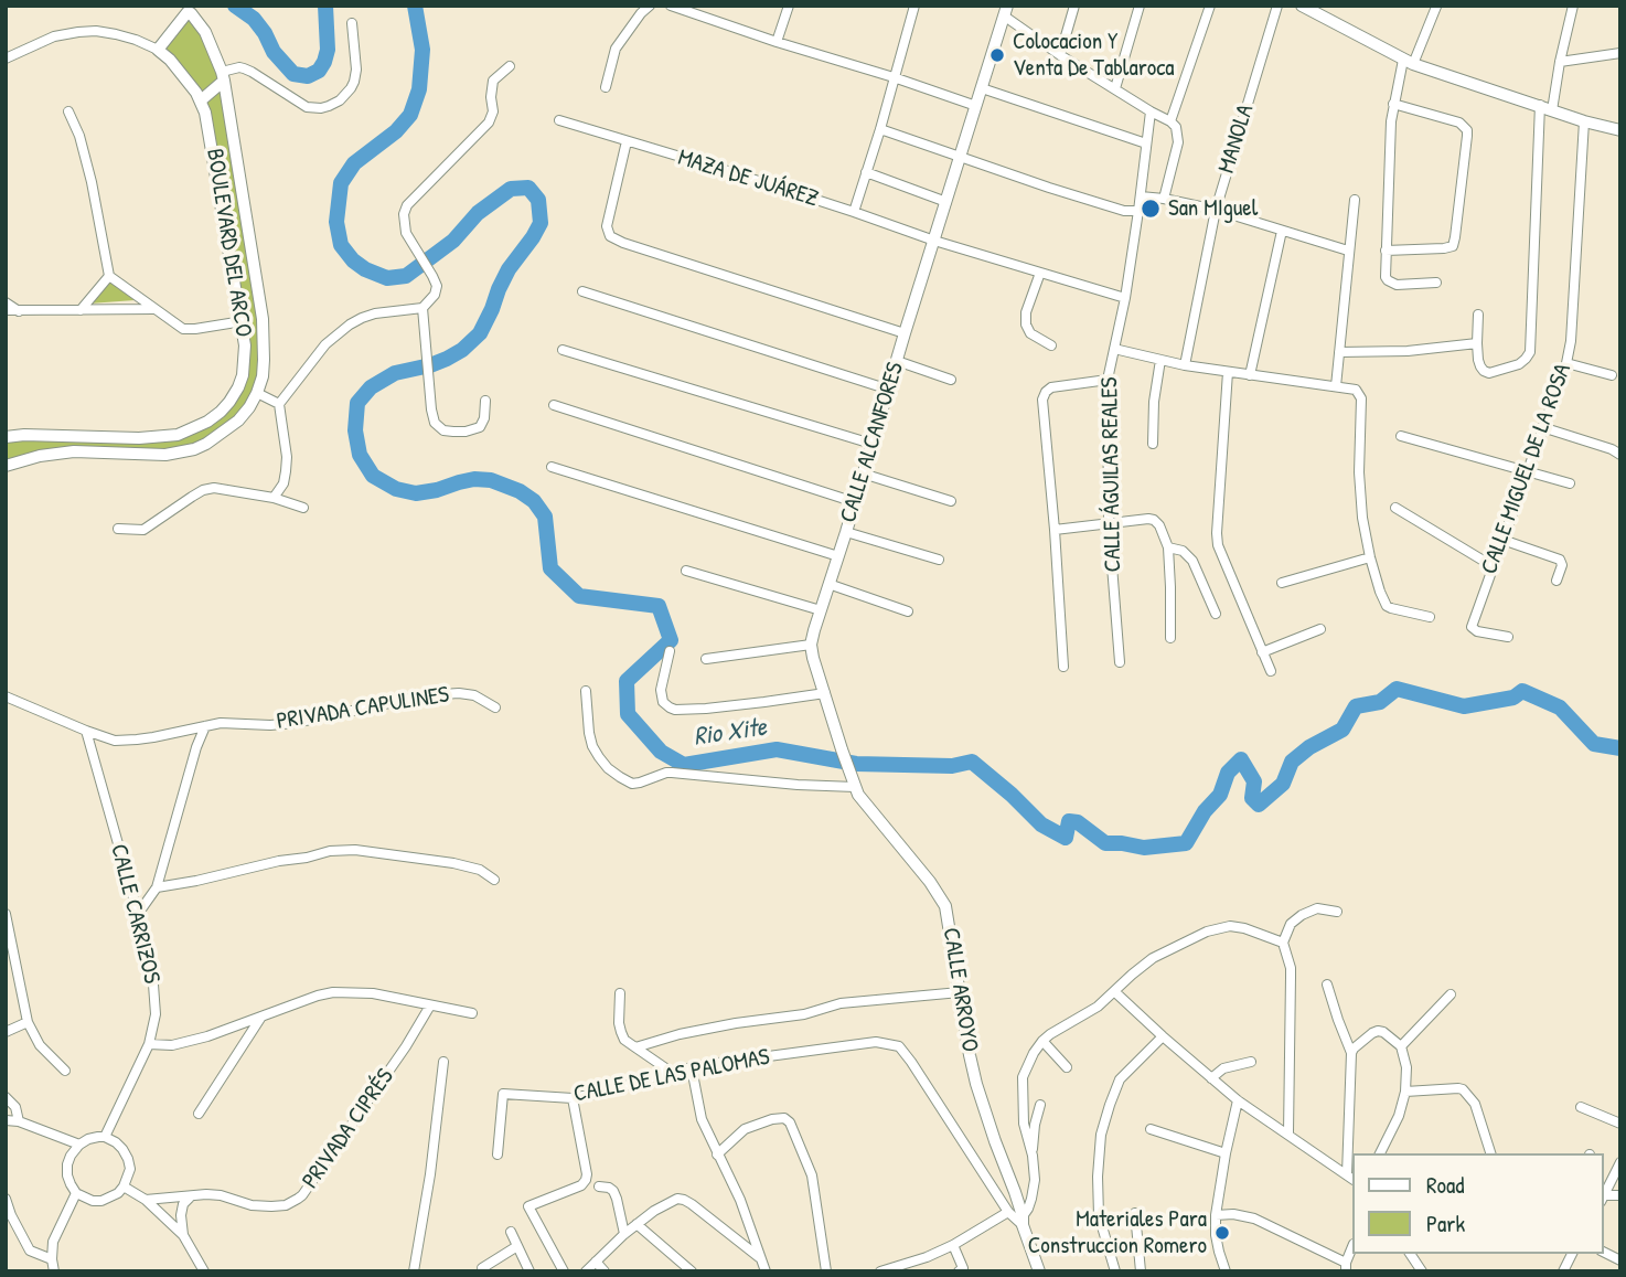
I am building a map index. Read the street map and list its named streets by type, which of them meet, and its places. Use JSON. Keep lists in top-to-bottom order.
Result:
{
  "streets": {
    "street": [
      "MANOLA",
      "MAZA DE JUÁREZ",
      "BOULEVARD DEL ARCO",
      "CALLE ALCANFORES",
      "CALLE MIGUEL DE LA ROSA",
      "CALLE ÁGUILAS REALES",
      "PRIVADA CAPULINES",
      "CALLE CARRIZOS",
      "CALLE ARROYO",
      "CALLE DE LAS PALOMAS",
      "PRIVADA CIPRÉS"
    ]
  },
  "crossings": [
    ["MAZA DE JUÁREZ", "CALLE ALCANFORES"],
    ["MAZA DE JUÁREZ", "CALLE ÁGUILAS REALES"],
    ["CALLE ALCANFORES", "CALLE ARROYO"],
    ["PRIVADA CAPULINES", "CALLE CARRIZOS"],
    ["CALLE ARROYO", "CALLE DE LAS PALOMAS"]
  ],
  "water": ["Rio Xite"],
  "places": ["Colocacion Y Venta De Tablaroca", "San MIguel", "Materiales Para Construccion Romero"],
  "legend": ["Road", "Park"]
}
